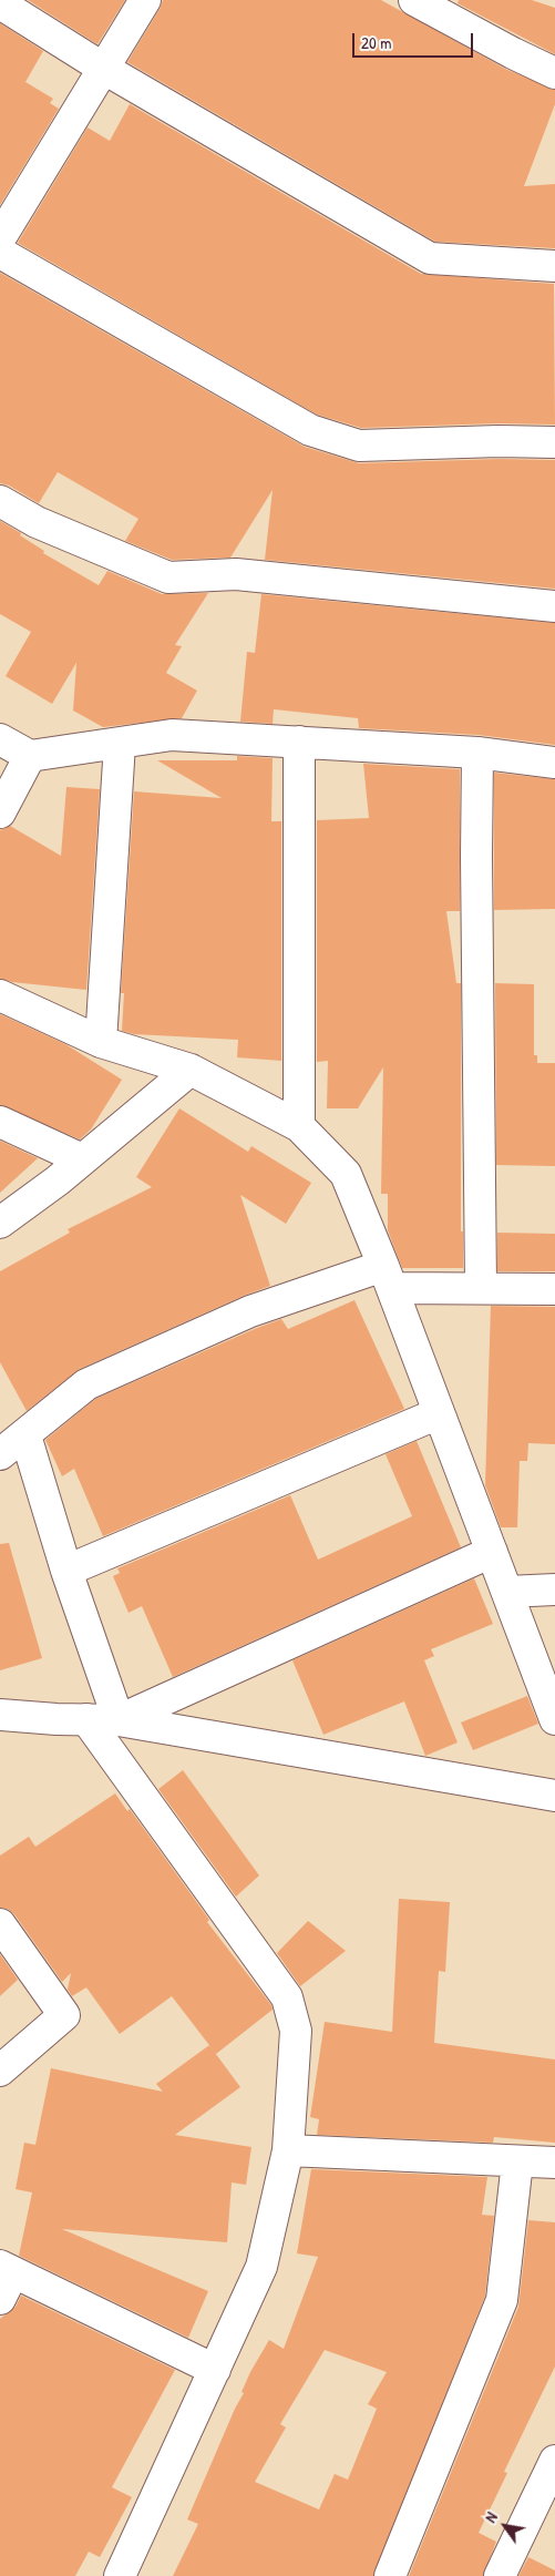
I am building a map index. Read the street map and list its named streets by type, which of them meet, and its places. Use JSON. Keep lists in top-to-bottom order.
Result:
{
  "scale_bar": "20 m",
  "north": "top left"
}
